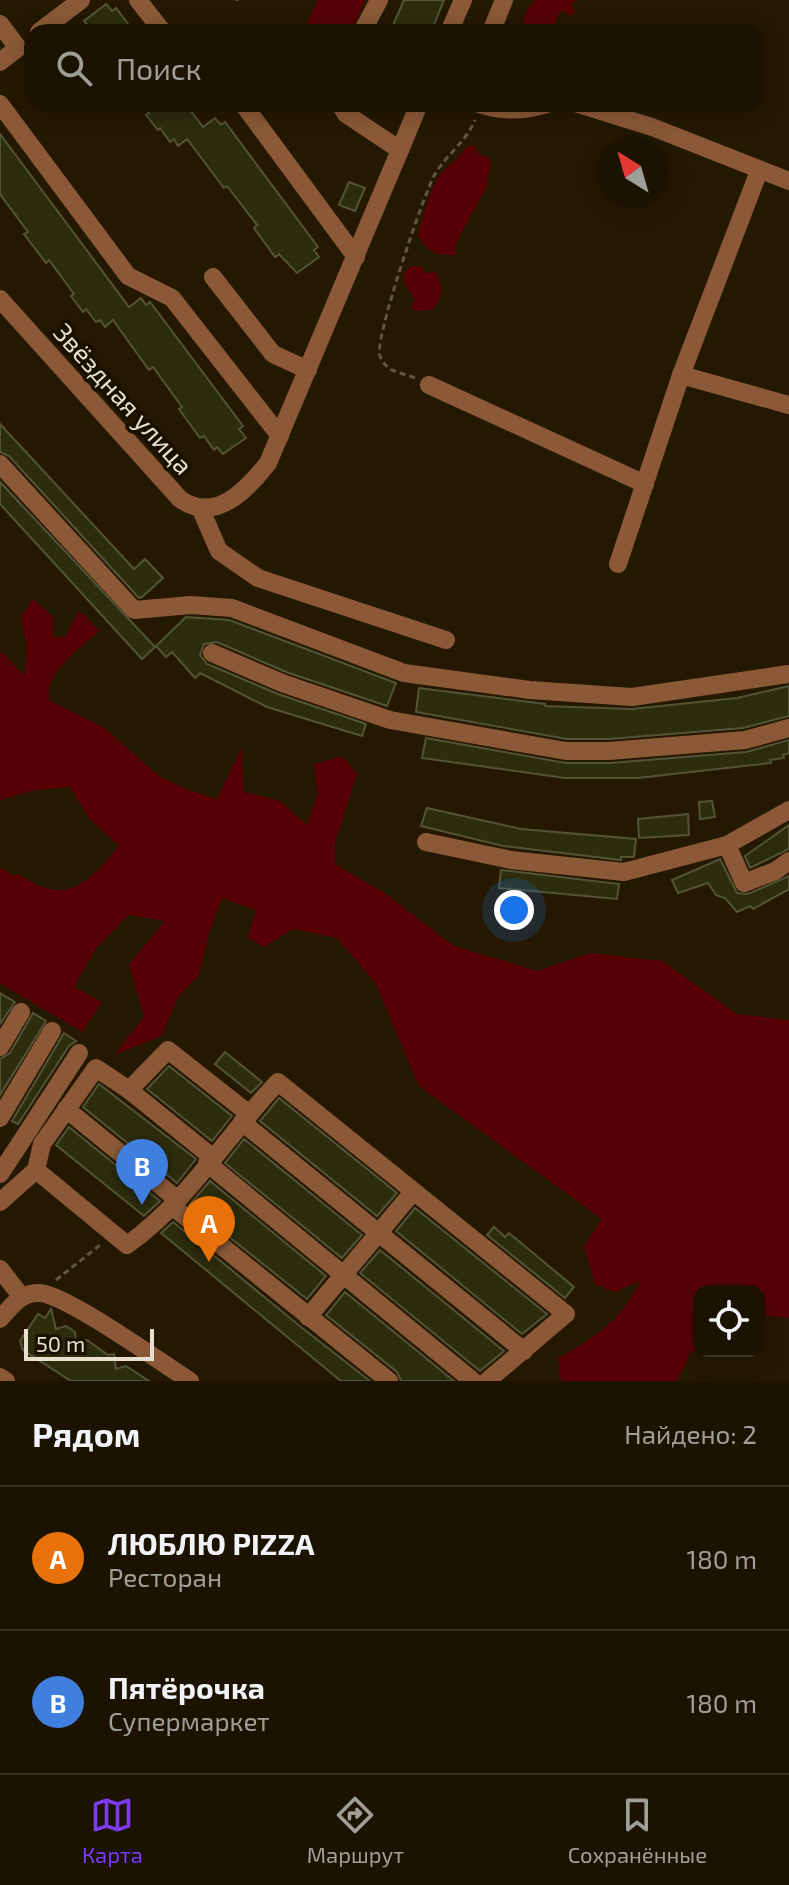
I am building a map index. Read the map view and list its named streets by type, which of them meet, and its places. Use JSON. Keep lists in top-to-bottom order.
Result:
{
  "streets": {
    "street": ["Звёздная улица"]
  },
  "scale_bar": "50 m",
  "north": "top left",
  "page": {
    "search": "Поиск",
    "pins": ["B", "A"],
    "scale": "50 m",
    "heading": ["Рядом", "Найдено: 2"],
    "list": [
      {
        "mark": "A",
        "name": "ЛЮБЛЮ PIZZA",
        "note": "Ресторан",
        "value": "180 m"
      },
      {
        "mark": "B",
        "name": "Пятёрочка",
        "note": "Супермаркет",
        "value": "180 m"
      }
    ],
    "nav": ["Карта", "Маршрут", "Сохранённые"]
  }
}
